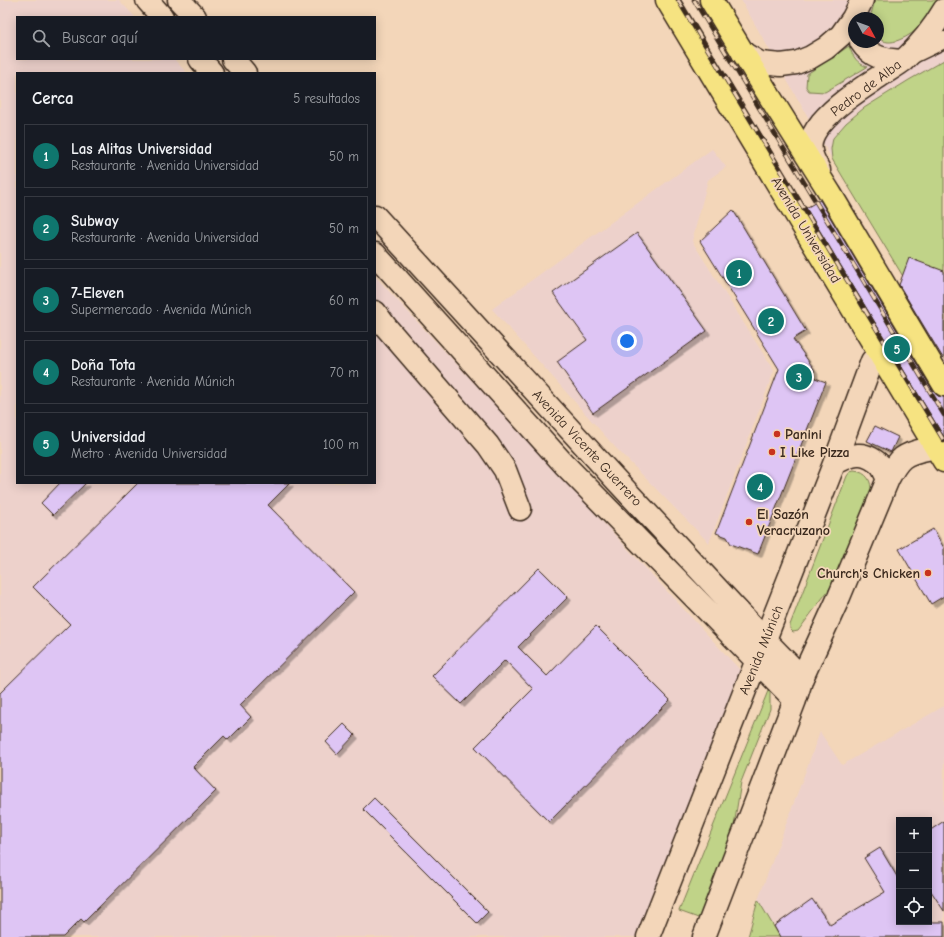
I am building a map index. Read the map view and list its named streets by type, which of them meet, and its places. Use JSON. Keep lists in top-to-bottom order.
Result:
{
  "streets": {
    "highway": ["Avenida Universidad"],
    "main road": ["Pedro de Alba", "Avenida Vicente Guerrero", "Avenida Múnich"]
  },
  "crossings": [
    ["Avenida Vicente Guerrero", "Avenida Múnich"]
  ],
  "places": [
    "Panini",
    "I Like Pizza",
    "El Sazón Veracruzano",
    "Church's Chicken"
  ],
  "north": "bottom right",
  "page": {
    "search": "Buscar aquí",
    "heading": ["Cerca", "5 resultados"],
    "list": [
      {
        "mark": "1",
        "name": "Las Alitas Universidad",
        "note": "Restaurante · Avenida Universidad",
        "value": "50 m"
      },
      {
        "mark": "2",
        "name": "Subway",
        "note": "Restaurante · Avenida Universidad",
        "value": "50 m"
      },
      {
        "mark": "3",
        "name": "7-Eleven",
        "note": "Supermercado · Avenida Múnich",
        "value": "60 m"
      },
      {
        "mark": "4",
        "name": "Doña Tota",
        "note": "Restaurante · Avenida Múnich",
        "value": "70 m"
      },
      {
        "mark": "5",
        "name": "Universidad",
        "note": "Metro · Avenida Universidad",
        "value": "100 m"
      }
    ],
    "pins": [
      "1",
      "2",
      "5",
      "3",
      "4"
    ],
    "map_buttons": ["+", "−"]
  }
}
